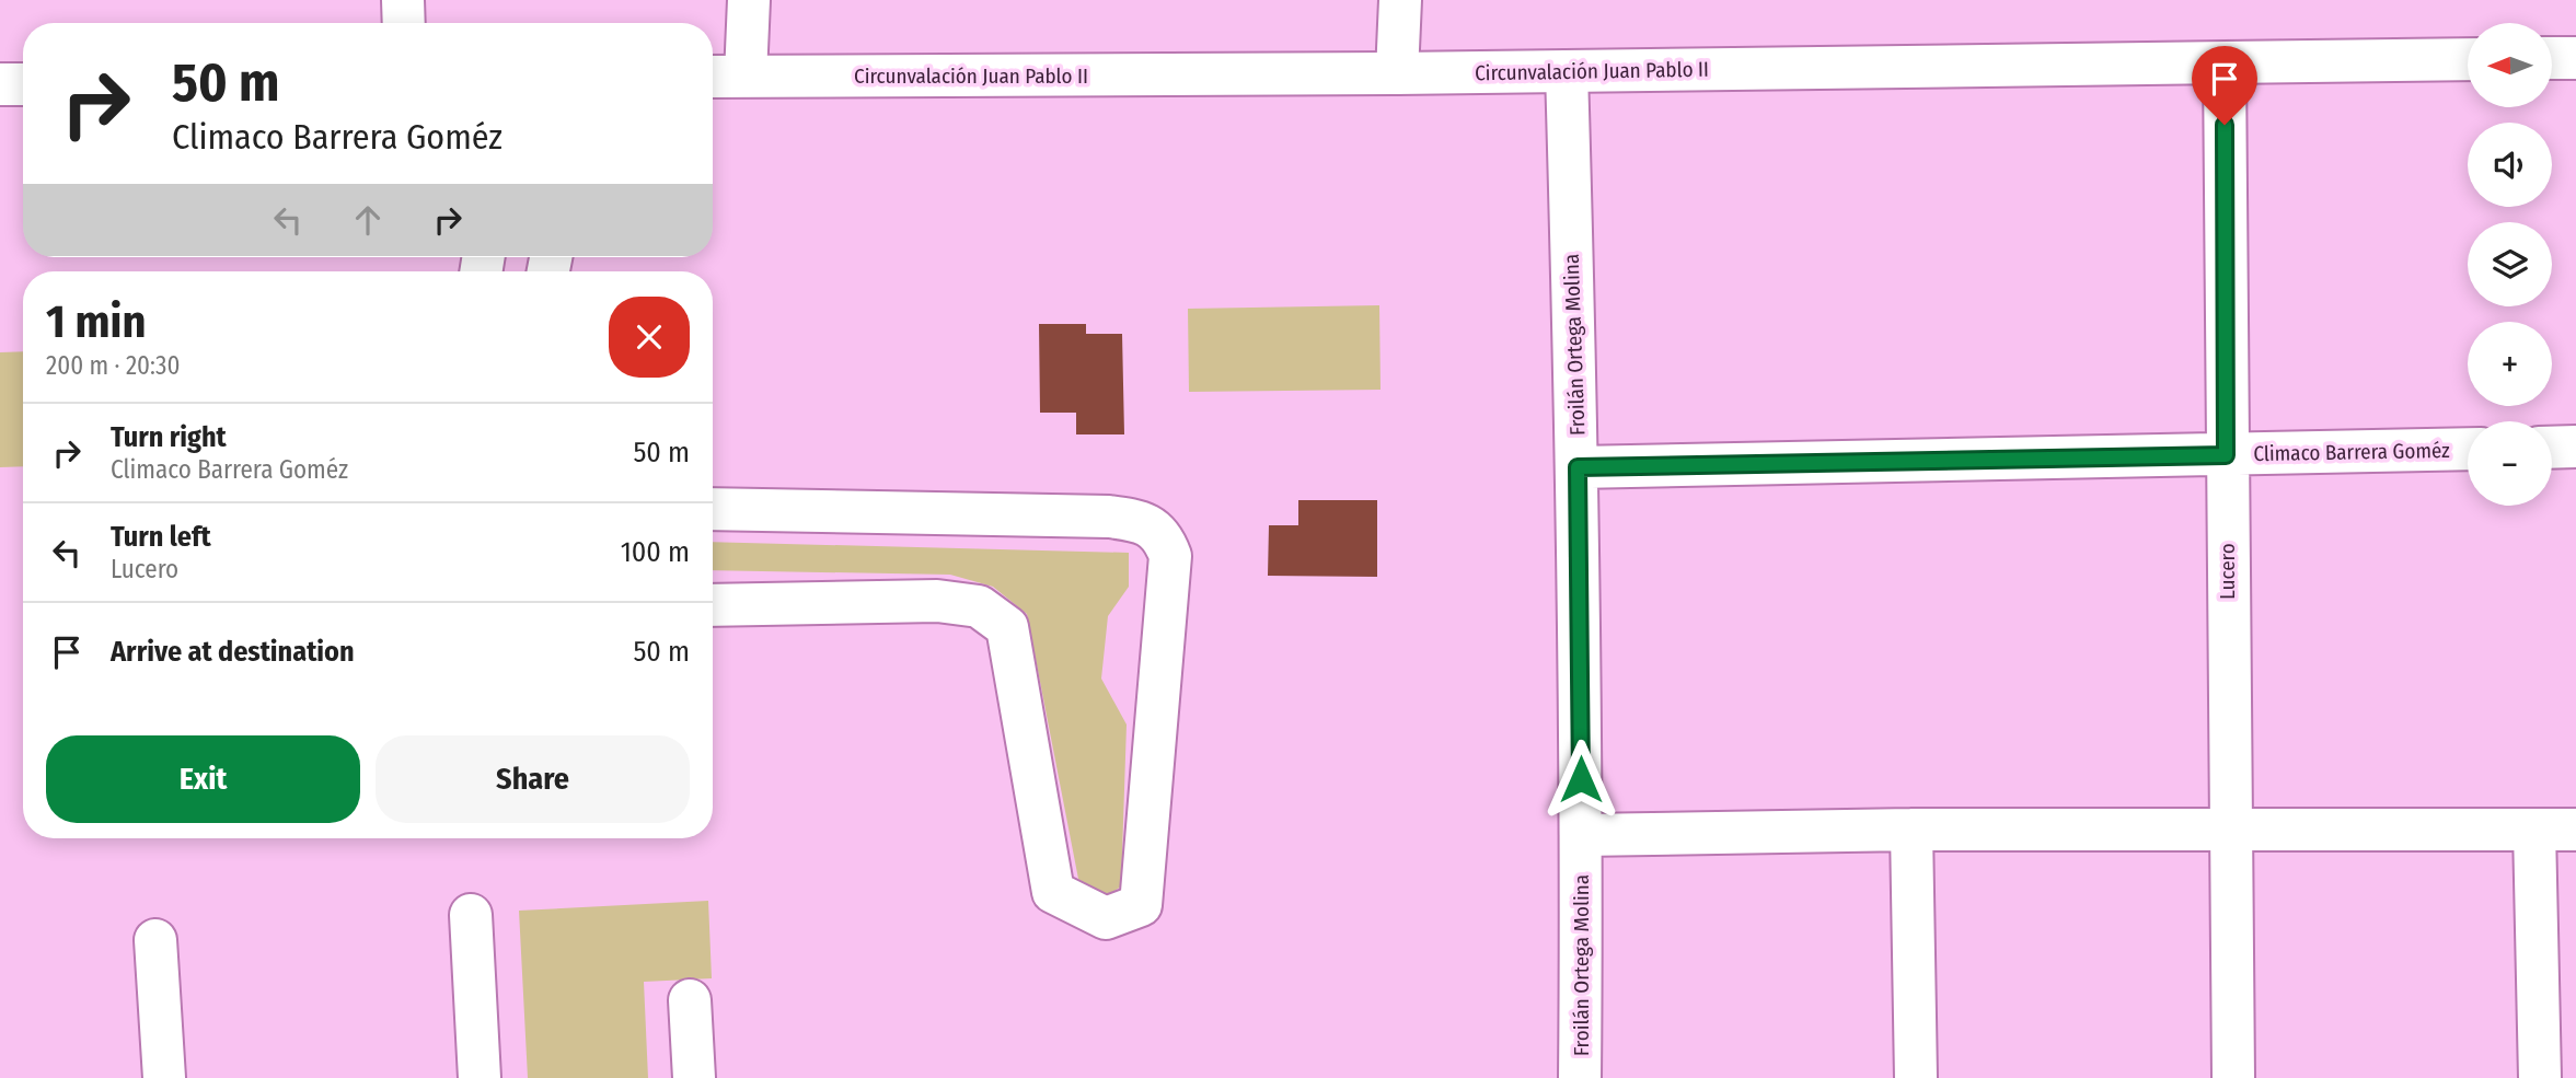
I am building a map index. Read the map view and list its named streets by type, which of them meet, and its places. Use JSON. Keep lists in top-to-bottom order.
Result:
{
  "streets": {
    "street": [
      "Circunvalación Juan Pablo II",
      "Froilán Ortega Molina",
      "Climaco Barrera Goméz",
      "Lucero"
    ]
  },
  "crossings": [
    ["Circunvalación Juan Pablo II", "Froilán Ortega Molina"],
    ["Circunvalación Juan Pablo II", "Lucero"],
    ["Froilán Ortega Molina", "Climaco Barrera Goméz"],
    ["Climaco Barrera Goméz", "Lucero"]
  ],
  "north": "left",
  "page": {
    "map_buttons": ["+", "−"],
    "turn": ["50 m", "Climaco Barrera Goméz"],
    "heading": ["1 min", "200 m · 20:30"],
    "list": [
      {
        "name": "Turn right",
        "note": "Climaco Barrera Goméz",
        "value": "50 m"
      },
      {
        "name": "Turn left",
        "note": "Lucero",
        "value": "100 m"
      },
      {
        "name": "Arrive at destination",
        "value": "50 m"
      }
    ],
    "buttons": ["Exit", "Share"]
  }
}
